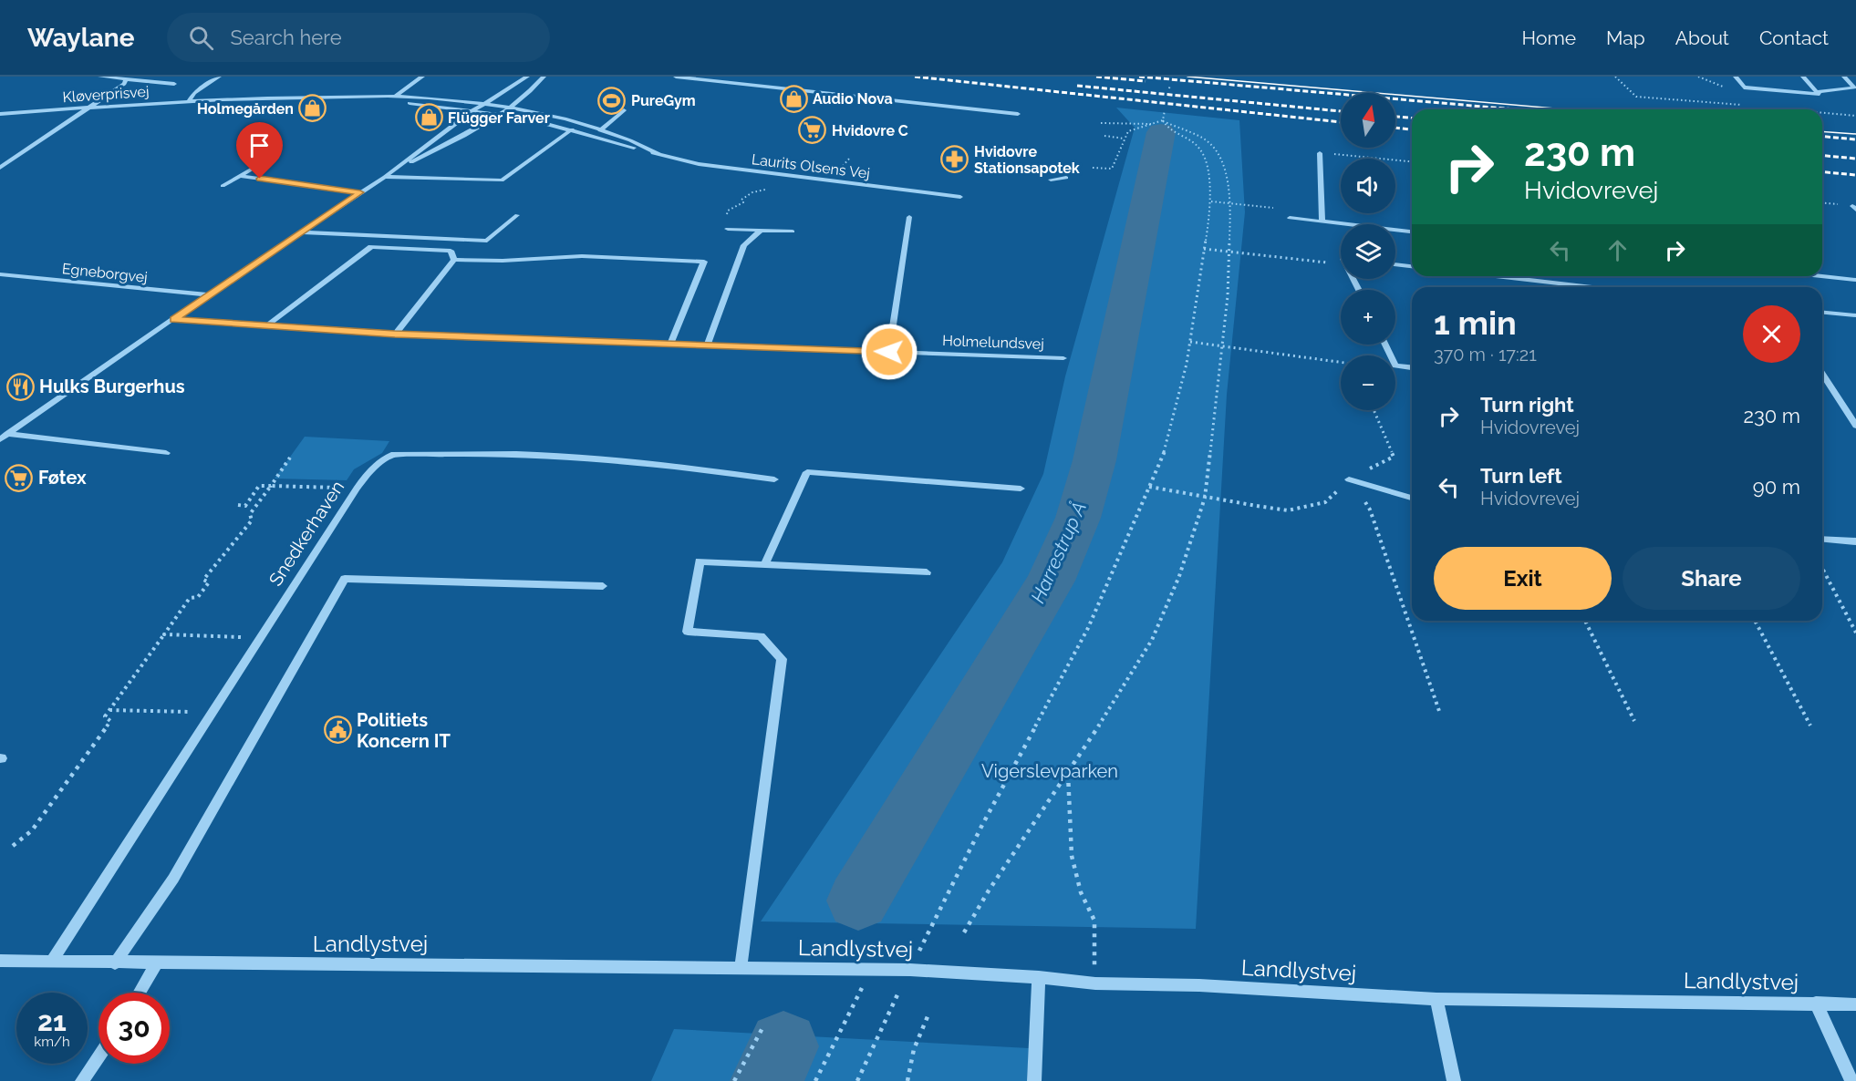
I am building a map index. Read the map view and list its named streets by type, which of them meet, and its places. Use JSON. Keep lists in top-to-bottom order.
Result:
{
  "streets": {
    "street": [
      "Kløverprisvej",
      "Laurits Olsens Vej",
      "Egneborgvej",
      "Holmelundsvej",
      "Snedkerhaven",
      "Landlystvej"
    ]
  },
  "crossings": [
    ["Kløverprisvej", "Laurits Olsens Vej"],
    ["Snedkerhaven", "Landlystvej"]
  ],
  "water": ["Harrestrup Å"],
  "parks": ["Vigerslevparken"],
  "places": {
    "shop": ["Audio Nova", "Holmegården", "Flügger Farver"],
    "sports": ["PureGym"],
    "supermarket": ["Hvidovre C", "Føtex"],
    "pharmacy": ["Hvidovre Stationsapotek"],
    "restaurant": ["Hulks Burgerhus"],
    "public building": ["Politiets Koncern IT"]
  },
  "north": "top",
  "page": {
    "header": "Waylane",
    "search": "Search here",
    "nav": [
      "Home",
      "Map",
      "About",
      "Contact"
    ],
    "map_buttons": ["+", "−"],
    "turn": ["230 m", "Hvidovrevej"],
    "heading": ["1 min", "370 m · 17:21"],
    "list": [
      {
        "name": "Turn right",
        "note": "Hvidovrevej",
        "value": "230 m"
      },
      {
        "name": "Turn left",
        "note": "Hvidovrevej",
        "value": "90 m"
      }
    ],
    "buttons": ["Exit", "Share"],
    "speed": "21 km/h",
    "limit": "30"
  }
}
